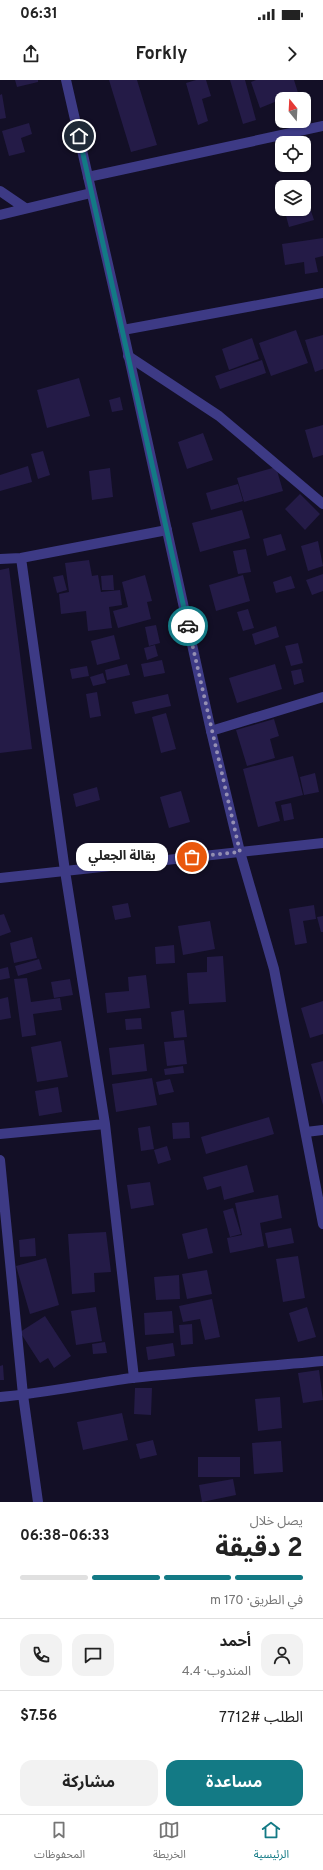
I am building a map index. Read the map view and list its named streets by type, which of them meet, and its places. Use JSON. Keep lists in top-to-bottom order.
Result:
{
  "places": ["بقالة الجعلي"],
  "north": "top",
  "page": {
    "status": "06:31",
    "header": "Forkly",
    "bubble": "بقالة الجعلي",
    "heading": ["2 دقيقة", "يصل خلال", "06:33–06:38"],
    "panel": [
      "أحمد",
      "المندوب · 4.4",
      "الطلب #7712",
      "$7.56"
    ],
    "bar": "في الطريق · 170 m",
    "buttons": ["مساعدة", "مشاركة"],
    "tabs": ["الرئيسية", "الخريطة", "المحفوظات"]
  }
}
